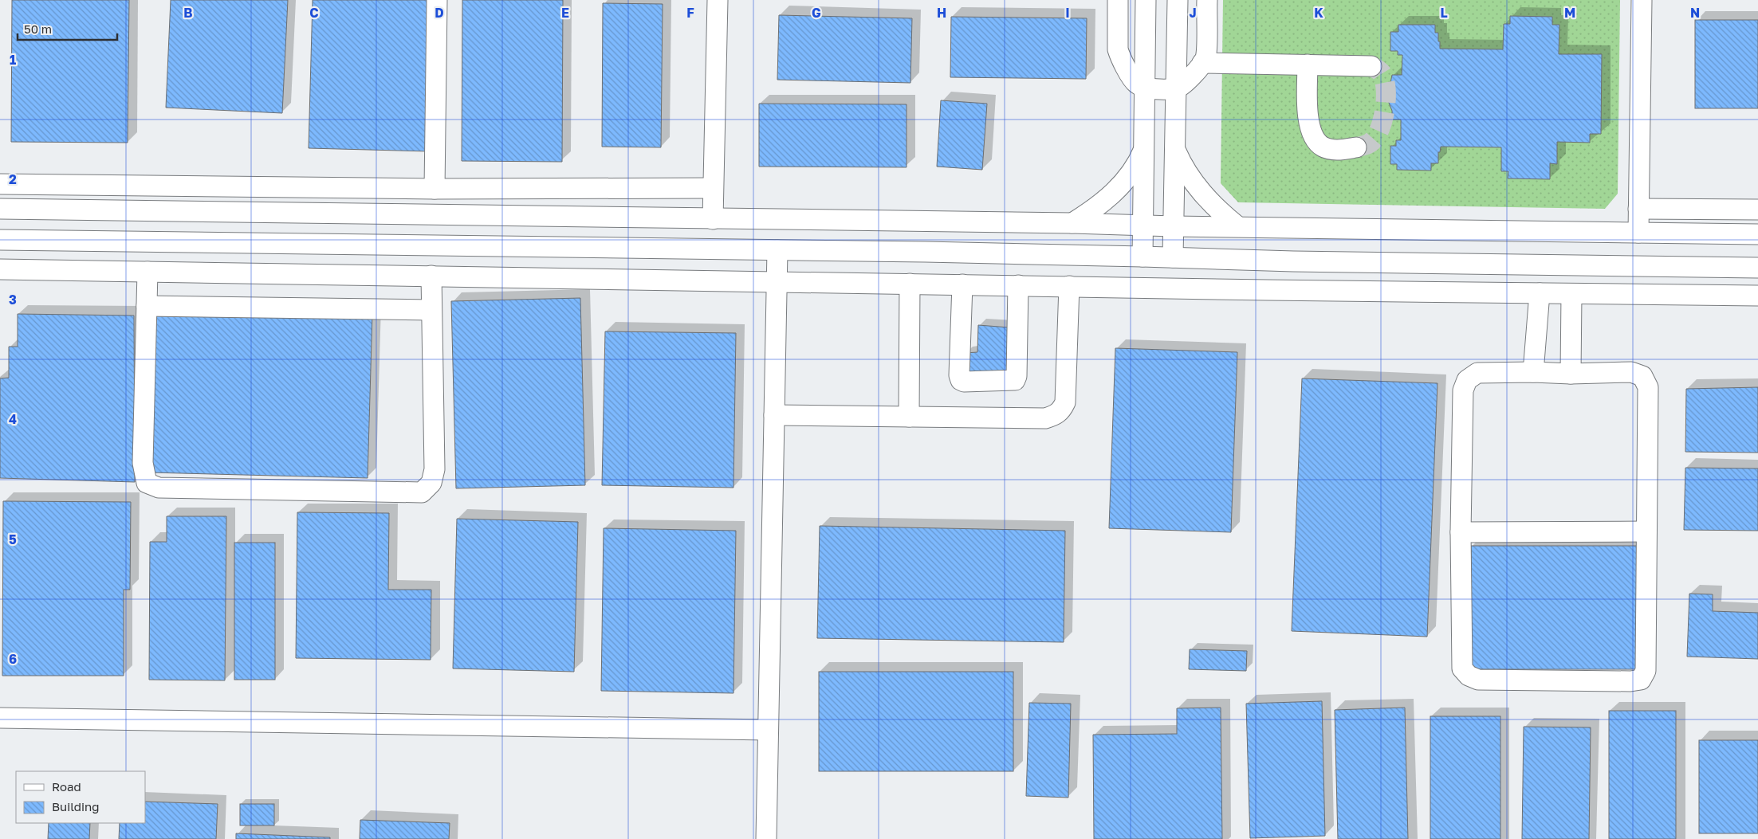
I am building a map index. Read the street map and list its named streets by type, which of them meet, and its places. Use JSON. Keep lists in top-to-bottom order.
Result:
{
  "legend": ["Road", "Building"],
  "scale_bar": "50 m",
  "grid": {
    "columns": [
      "B",
      "C",
      "D",
      "E",
      "F",
      "G",
      "H",
      "I",
      "J",
      "K",
      "L",
      "M",
      "N"
    ],
    "rows": [
      "1",
      "2",
      "3",
      "4",
      "5",
      "6"
    ]
  }
}
